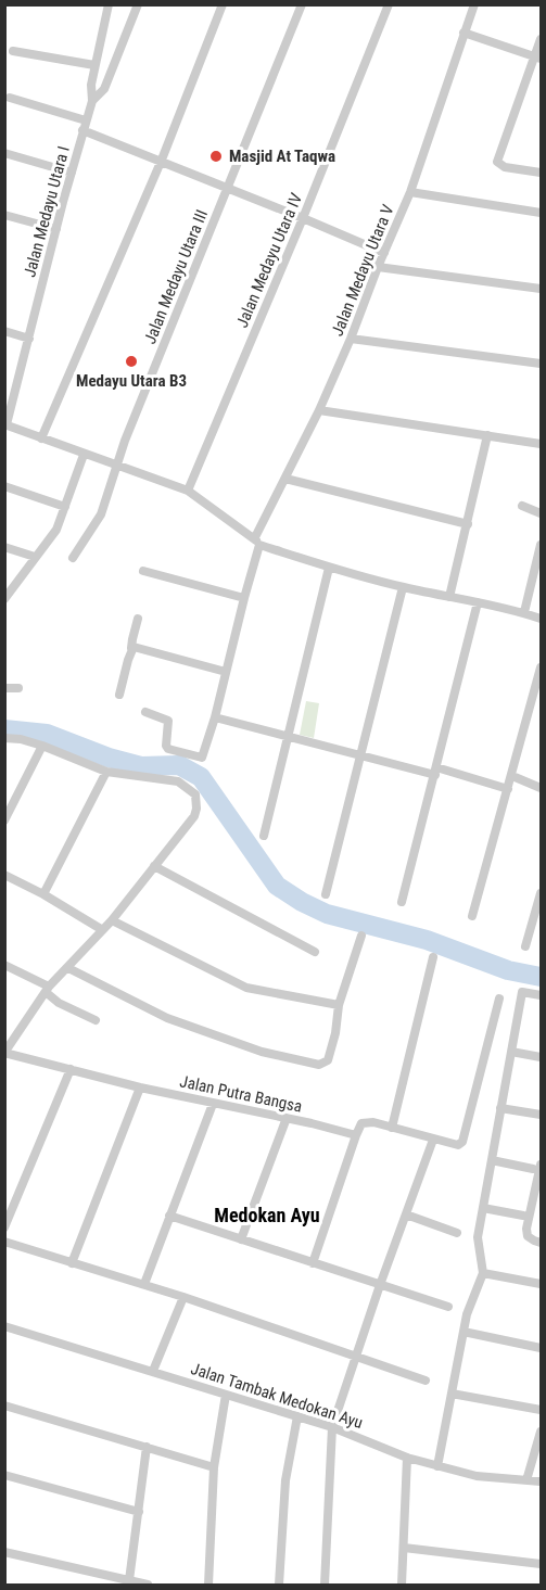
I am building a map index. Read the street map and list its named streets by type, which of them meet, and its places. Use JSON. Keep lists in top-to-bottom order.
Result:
{
  "streets": {
    "street": [
      "Jalan Medayu Utara I",
      "Jalan Medayu Utara IV",
      "Jalan Medayu Utara V",
      "Jalan Medayu Utara III",
      "Jalan Putra Bangsa",
      "Jalan Tambak Medokan Ayu"
    ]
  },
  "districts": ["Medokan Ayu"],
  "places": ["Masjid At Taqwa", "Medayu Utara B3"]
}
